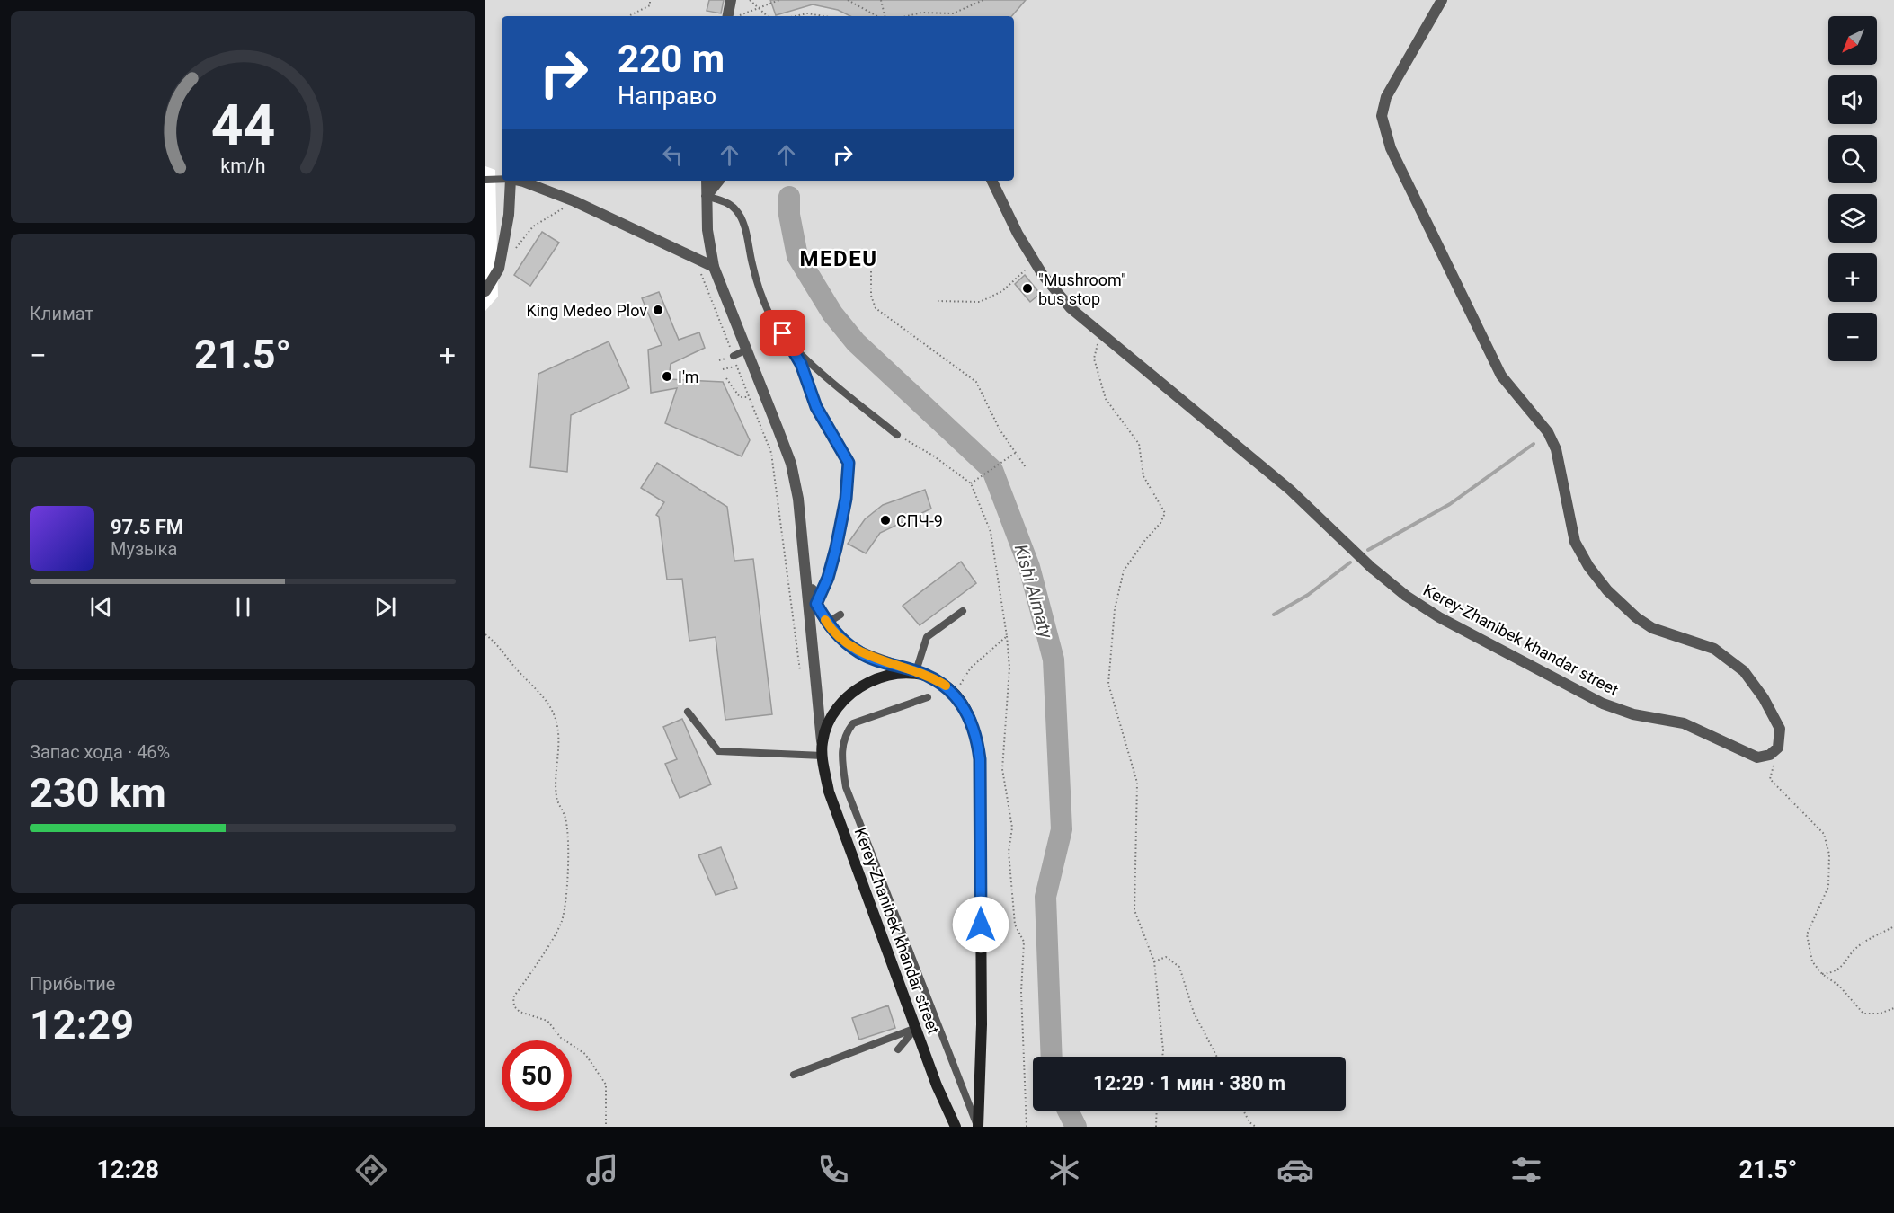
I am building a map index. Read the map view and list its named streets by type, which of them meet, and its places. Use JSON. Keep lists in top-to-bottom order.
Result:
{
  "streets": {
    "main road": ["Kerey-Zhanibek khandar street"]
  },
  "districts": ["MEDEU"],
  "water": ["Kіshі Almaty"],
  "places": [
    "\"Mushroom\" bus stop",
    "King Medeo Plov",
    "I'm",
    "СПЧ-9"
  ],
  "north": "bottom left",
  "page": {
    "map_buttons": ["+", "−"],
    "turn": ["220 m", "Направо"],
    "tile": [
      "Климат",
      ["Запас хода · 46%", "230 km"],
      ["Прибытие", "12:29"]
    ],
    "heat": ["−", "21.5°", "+"],
    "song": ["97.5 FM", "Музыка"],
    "limit": "50",
    "trip": "12:29 · 1 мин · 380 m",
    "tabs": ["12:28", "21.5°"],
    "gauge": ["44", "km/h"]
  }
}
